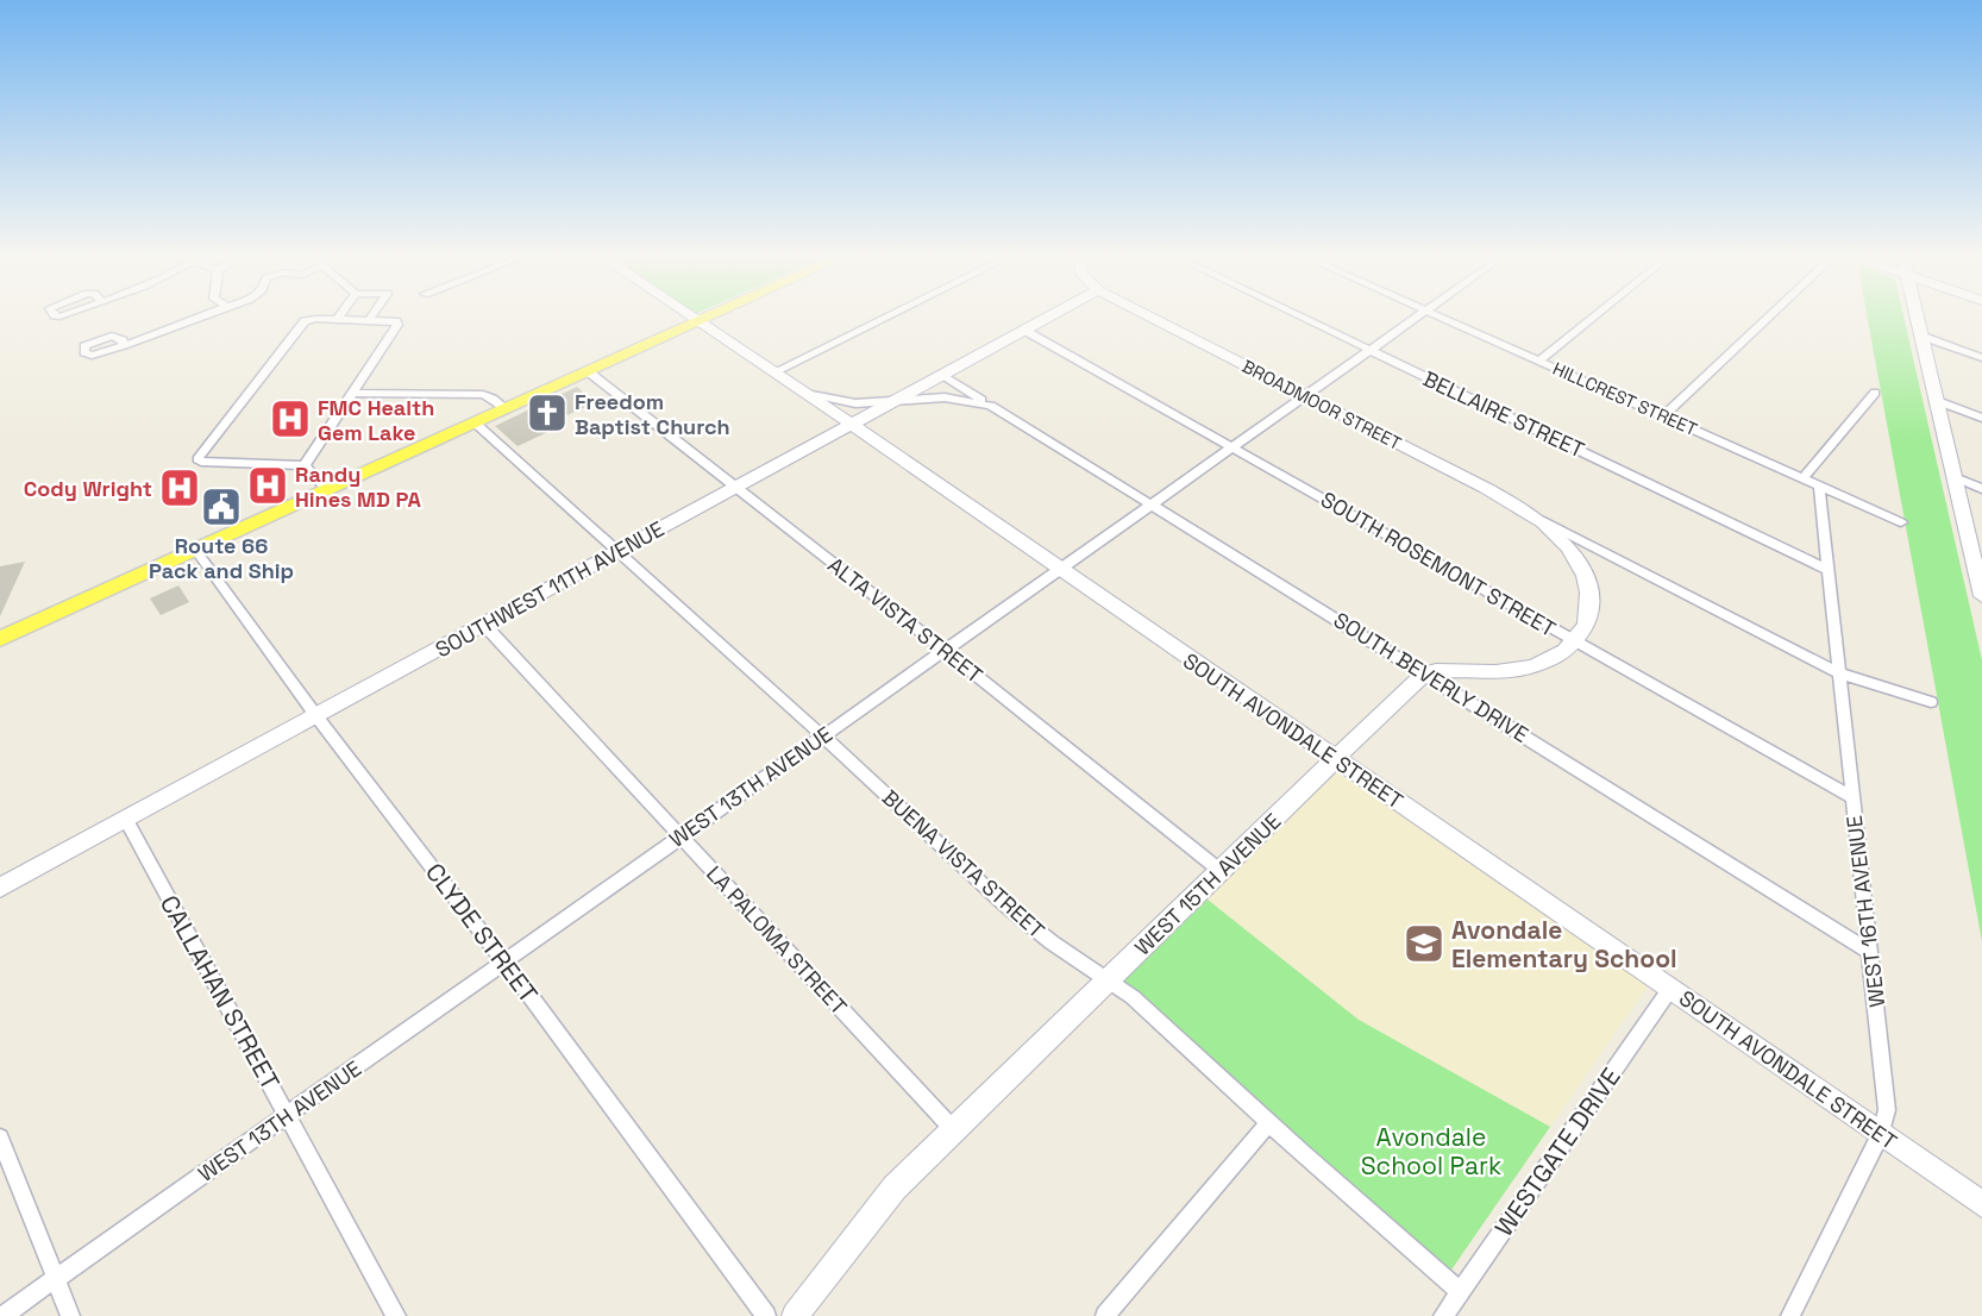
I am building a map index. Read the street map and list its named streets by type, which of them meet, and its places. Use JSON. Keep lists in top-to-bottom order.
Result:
{
  "streets": {
    "street": [
      "HILLCREST STREET",
      "BROADMOOR STREET",
      "BELLAIRE STREET",
      "SOUTH ROSEMONT STREET",
      "SOUTHWEST 11TH AVENUE",
      "ALTA VISTA STREET",
      "SOUTH BEVERLY DRIVE",
      "SOUTH AVONDALE STREET",
      "WEST 13TH AVENUE",
      "BUENA VISTA STREET",
      "WEST 15TH AVENUE",
      "WEST 16TH AVENUE",
      "CLYDE STREET",
      "LA PALOMA STREET",
      "CALLAHAN STREET",
      "WESTGATE DRIVE"
    ]
  },
  "crossings": [
    ["HILLCREST STREET", "WEST 16TH AVENUE"],
    ["BROADMOOR STREET", "SOUTH ROSEMONT STREET"],
    ["BROADMOOR STREET", "WEST 13TH AVENUE"],
    ["BROADMOOR STREET", "WEST 16TH AVENUE"],
    ["BELLAIRE STREET", "WEST 13TH AVENUE"],
    ["BELLAIRE STREET", "WEST 16TH AVENUE"],
    ["SOUTH ROSEMONT STREET", "SOUTHWEST 11TH AVENUE"],
    ["SOUTH ROSEMONT STREET", "WEST 13TH AVENUE"],
    ["SOUTH ROSEMONT STREET", "WEST 16TH AVENUE"],
    ["SOUTHWEST 11TH AVENUE", "ALTA VISTA STREET"],
    ["SOUTHWEST 11TH AVENUE", "SOUTH BEVERLY DRIVE"],
    ["SOUTHWEST 11TH AVENUE", "SOUTH AVONDALE STREET"],
    ["SOUTHWEST 11TH AVENUE", "BUENA VISTA STREET"],
    ["SOUTHWEST 11TH AVENUE", "CLYDE STREET"],
    ["SOUTHWEST 11TH AVENUE", "LA PALOMA STREET"],
    ["SOUTHWEST 11TH AVENUE", "CALLAHAN STREET"],
    ["ALTA VISTA STREET", "WEST 13TH AVENUE"],
    ["ALTA VISTA STREET", "WEST 15TH AVENUE"],
    ["SOUTH BEVERLY DRIVE", "SOUTH AVONDALE STREET"],
    ["SOUTH BEVERLY DRIVE", "WEST 13TH AVENUE"],
    ["SOUTH BEVERLY DRIVE", "WEST 15TH AVENUE"],
    ["SOUTH BEVERLY DRIVE", "WEST 16TH AVENUE"],
    ["SOUTH AVONDALE STREET", "WEST 13TH AVENUE"],
    ["SOUTH AVONDALE STREET", "WEST 15TH AVENUE"],
    ["SOUTH AVONDALE STREET", "WEST 16TH AVENUE"],
    ["SOUTH AVONDALE STREET", "WESTGATE DRIVE"],
    ["WEST 13TH AVENUE", "BUENA VISTA STREET"],
    ["WEST 13TH AVENUE", "CLYDE STREET"],
    ["WEST 13TH AVENUE", "LA PALOMA STREET"],
    ["WEST 13TH AVENUE", "CALLAHAN STREET"],
    ["BUENA VISTA STREET", "WEST 15TH AVENUE"],
    ["BUENA VISTA STREET", "WESTGATE DRIVE"],
    ["WEST 15TH AVENUE", "LA PALOMA STREET"]
  ],
  "parks": ["Avondale School Park"],
  "places": {
    "church": ["Freedom Baptist Church"],
    "hospital": ["FMC Health Gem Lake", "Randy Hines MD PA", "Cody Wright"],
    "public building": ["Route 66 Pack and Ship"],
    "school or university": ["Avondale Elementary School"]
  }
}
